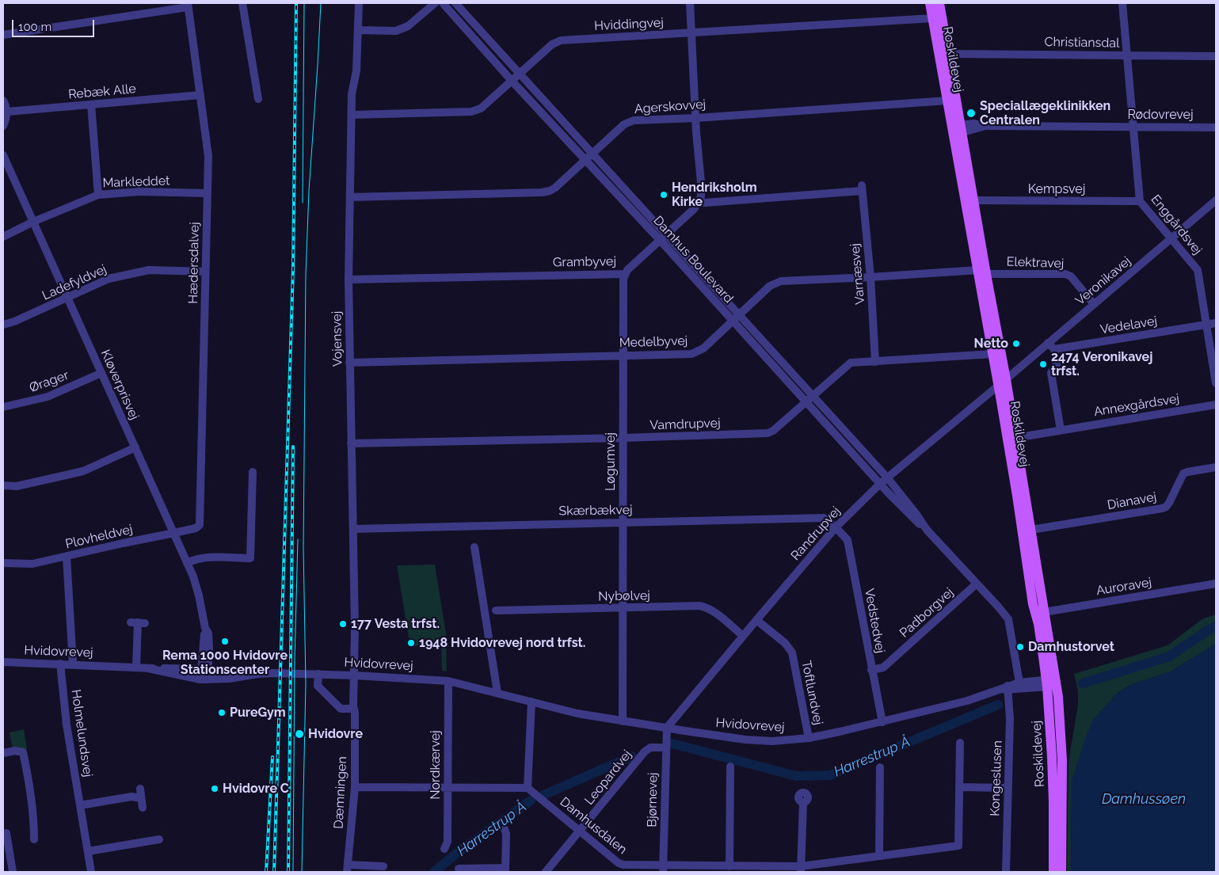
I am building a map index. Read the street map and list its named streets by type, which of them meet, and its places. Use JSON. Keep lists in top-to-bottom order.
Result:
{
  "streets": {
    "main road": ["Roskildevej"],
    "street": [
      "Hviddingvej",
      "Christiansdal",
      "Rebæk Alle",
      "Agerskovvej",
      "Rødovrevej",
      "Markleddet",
      "Kempsvej",
      "Enggårdsvej",
      "Damhus Boulevard",
      "Grambyvej",
      "Hædersdalvej",
      "Elektravej",
      "Varnæsvej",
      "Veronikavej",
      "Ladefyldvej",
      "Vedelavej",
      "Vojensvej",
      "Medelbyvej",
      "Ørager",
      "Kløverprisvej",
      "Annexgårdsvej",
      "Vamdrupvej",
      "Løgumvej",
      "Dianavej",
      "Skærbækvej",
      "Randrupvej",
      "Plovheldvej",
      "Auroravej",
      "Nybølvej",
      "Padborgvej",
      "Vedstedvej",
      "Hvidovrevej",
      "Toftlundvej",
      "Holmelundsvej",
      "Nordkærvej",
      "Leopardvej",
      "Kongeslusen",
      "Dæmningen",
      "Bjørnevej",
      "Damhusdalen"
    ]
  },
  "crossings": [
    ["Hviddingvej", "Roskildevej"],
    ["Hviddingvej", "Damhus Boulevard"],
    ["Hviddingvej", "Vojensvej"],
    ["Christiansdal", "Roskildevej"],
    ["Christiansdal", "Enggårdsvej"],
    ["Roskildevej", "Agerskovvej"],
    ["Roskildevej", "Rødovrevej"],
    ["Roskildevej", "Kempsvej"],
    ["Roskildevej", "Elektravej"],
    ["Roskildevej", "Veronikavej"],
    ["Roskildevej", "Medelbyvej"],
    ["Roskildevej", "Annexgårdsvej"],
    ["Roskildevej", "Vamdrupvej"],
    ["Roskildevej", "Dianavej"],
    ["Roskildevej", "Randrupvej"],
    ["Roskildevej", "Auroravej"],
    ["Roskildevej", "Hvidovrevej"],
    ["Rebæk Alle", "Hædersdalvej"],
    ["Agerskovvej", "Damhus Boulevard"],
    ["Agerskovvej", "Vojensvej"],
    ["Rødovrevej", "Enggårdsvej"],
    ["Markleddet", "Hædersdalvej"],
    ["Markleddet", "Kløverprisvej"],
    ["Kempsvej", "Enggårdsvej"],
    ["Enggårdsvej", "Veronikavej"],
    ["Enggårdsvej", "Vedelavej"],
    ["Damhus Boulevard", "Grambyvej"],
    ["Damhus Boulevard", "Medelbyvej"],
    ["Damhus Boulevard", "Vamdrupvej"],
    ["Damhus Boulevard", "Randrupvej"],
    ["Damhus Boulevard", "Padborgvej"],
    ["Damhus Boulevard", "Hvidovrevej"],
    ["Grambyvej", "Varnæsvej"],
    ["Grambyvej", "Vojensvej"],
    ["Grambyvej", "Løgumvej"],
    ["Hædersdalvej", "Ladefyldvej"],
    ["Hædersdalvej", "Plovheldvej"],
    ["Elektravej", "Veronikavej"],
    ["Elektravej", "Medelbyvej"],
    ["Varnæsvej", "Medelbyvej"],
    ["Varnæsvej", "Vamdrupvej"],
    ["Veronikavej", "Randrupvej"],
    ["Ladefyldvej", "Kløverprisvej"],
    ["Vojensvej", "Medelbyvej"],
    ["Vojensvej", "Vamdrupvej"],
    ["Vojensvej", "Skærbækvej"],
    ["Vojensvej", "Hvidovrevej"],
    ["Vojensvej", "Dæmningen"],
    ["Medelbyvej", "Løgumvej"],
    ["Ørager", "Kløverprisvej"],
    ["Kløverprisvej", "Plovheldvej"],
    ["Kløverprisvej", "Hvidovrevej"],
    ["Vamdrupvej", "Løgumvej"],
    ["Løgumvej", "Skærbækvej"],
    ["Løgumvej", "Nybølvej"],
    ["Løgumvej", "Hvidovrevej"],
    ["Skærbækvej", "Randrupvej"],
    ["Skærbækvej", "Vedstedvej"],
    ["Randrupvej", "Nybølvej"],
    ["Randrupvej", "Vedstedvej"],
    ["Randrupvej", "Hvidovrevej"],
    ["Randrupvej", "Toftlundvej"],
    ["Randrupvej", "Bjørnevej"],
    ["Padborgvej", "Vedstedvej"],
    ["Vedstedvej", "Hvidovrevej"],
    ["Hvidovrevej", "Toftlundvej"],
    ["Hvidovrevej", "Holmelundsvej"],
    ["Hvidovrevej", "Nordkærvej"],
    ["Hvidovrevej", "Kongeslusen"],
    ["Hvidovrevej", "Dæmningen"],
    ["Hvidovrevej", "Bjørnevej"],
    ["Leopardvej", "Bjørnevej"],
    ["Leopardvej", "Damhusdalen"],
    ["Bjørnevej", "Damhusdalen"]
  ],
  "water": ["Harrestrup Å", "Damhussøen"],
  "places": [
    "Speciallægeklinikken Centralen",
    "Hendriksholm Kirke",
    "Netto",
    "2474 Veronikavej trfst.",
    "177 Vesta trfst.",
    "Rema 1000 Hvidovre Stationscenter",
    "1948 Hvidovrevej nord trfst.",
    "Damhustorvet",
    "PureGym",
    "Hvidovre",
    "Hvidovre C"
  ],
  "scale_bar": "100 m"
}
